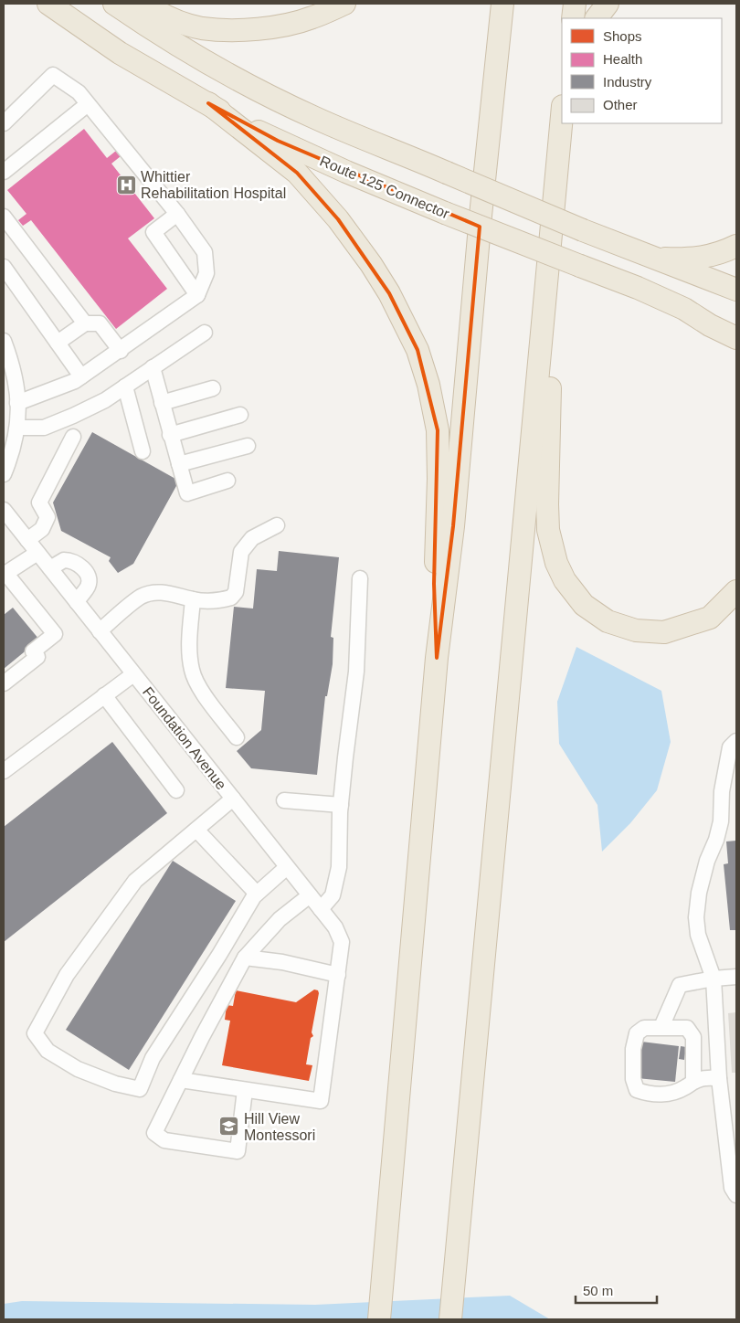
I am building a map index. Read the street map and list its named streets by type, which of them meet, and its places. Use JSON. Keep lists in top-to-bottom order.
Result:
{
  "streets": {
    "highway": ["Route 125 Connector"],
    "street": ["Foundation Avenue"]
  },
  "places": {
    "hospital": ["Whittier Rehabilitation Hospital"],
    "school or university": ["Hill View Montessori"]
  },
  "legend": [
    "Shops",
    "Health",
    "Industry",
    "Other"
  ],
  "scale_bar": "50 m"
}
